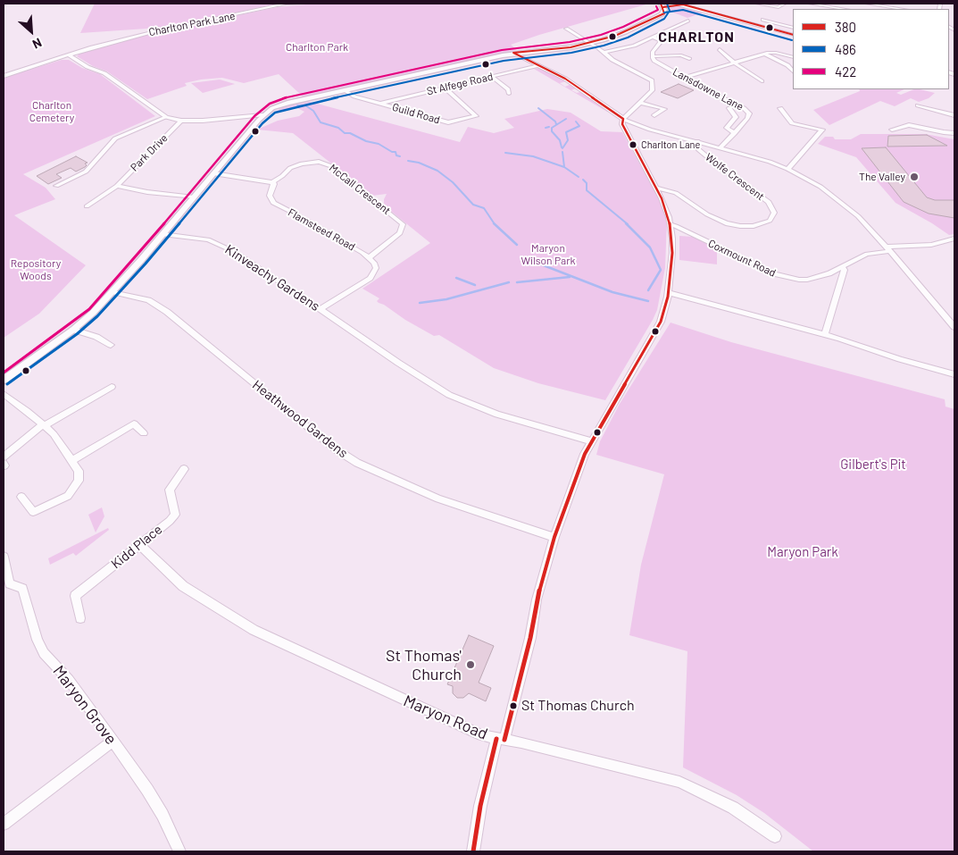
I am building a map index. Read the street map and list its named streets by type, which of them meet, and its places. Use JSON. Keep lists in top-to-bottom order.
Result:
{
  "streets": {
    "street": [
      "Charlton Park Lane",
      "St Alfege Road",
      "Lansdowne Lane",
      "Guild Road",
      "Park Drive",
      "Wolfe Crescent",
      "McCall Crescent",
      "Flamsteed Road",
      "Coxmount Road",
      "Kinveachy Gardens",
      "Heathwood Gardens",
      "Kidd Place",
      "Maryon Grove",
      "Maryon Road"
    ]
  },
  "crossings": [
    ["St Alfege Road", "Guild Road"],
    ["McCall Crescent", "Flamsteed Road"],
    ["Flamsteed Road", "Kinveachy Gardens"],
    ["Kidd Place", "Maryon Road"]
  ],
  "districts": ["CHARLTON"],
  "parks": [
    "Charlton Park",
    "Charlton Cemetery",
    "Maryon Wilson Park",
    "Repository Woods",
    "Gilbert's Pit",
    "Maryon Park"
  ],
  "places": [
    "Charlton Lane",
    "The Valley",
    "St Thomas' Church",
    "St Thomas Church"
  ],
  "lines": ["transit line 380", "transit line 486", "transit line 422"],
  "legend": ["380", "486", "422"],
  "north": "bottom right"
}
